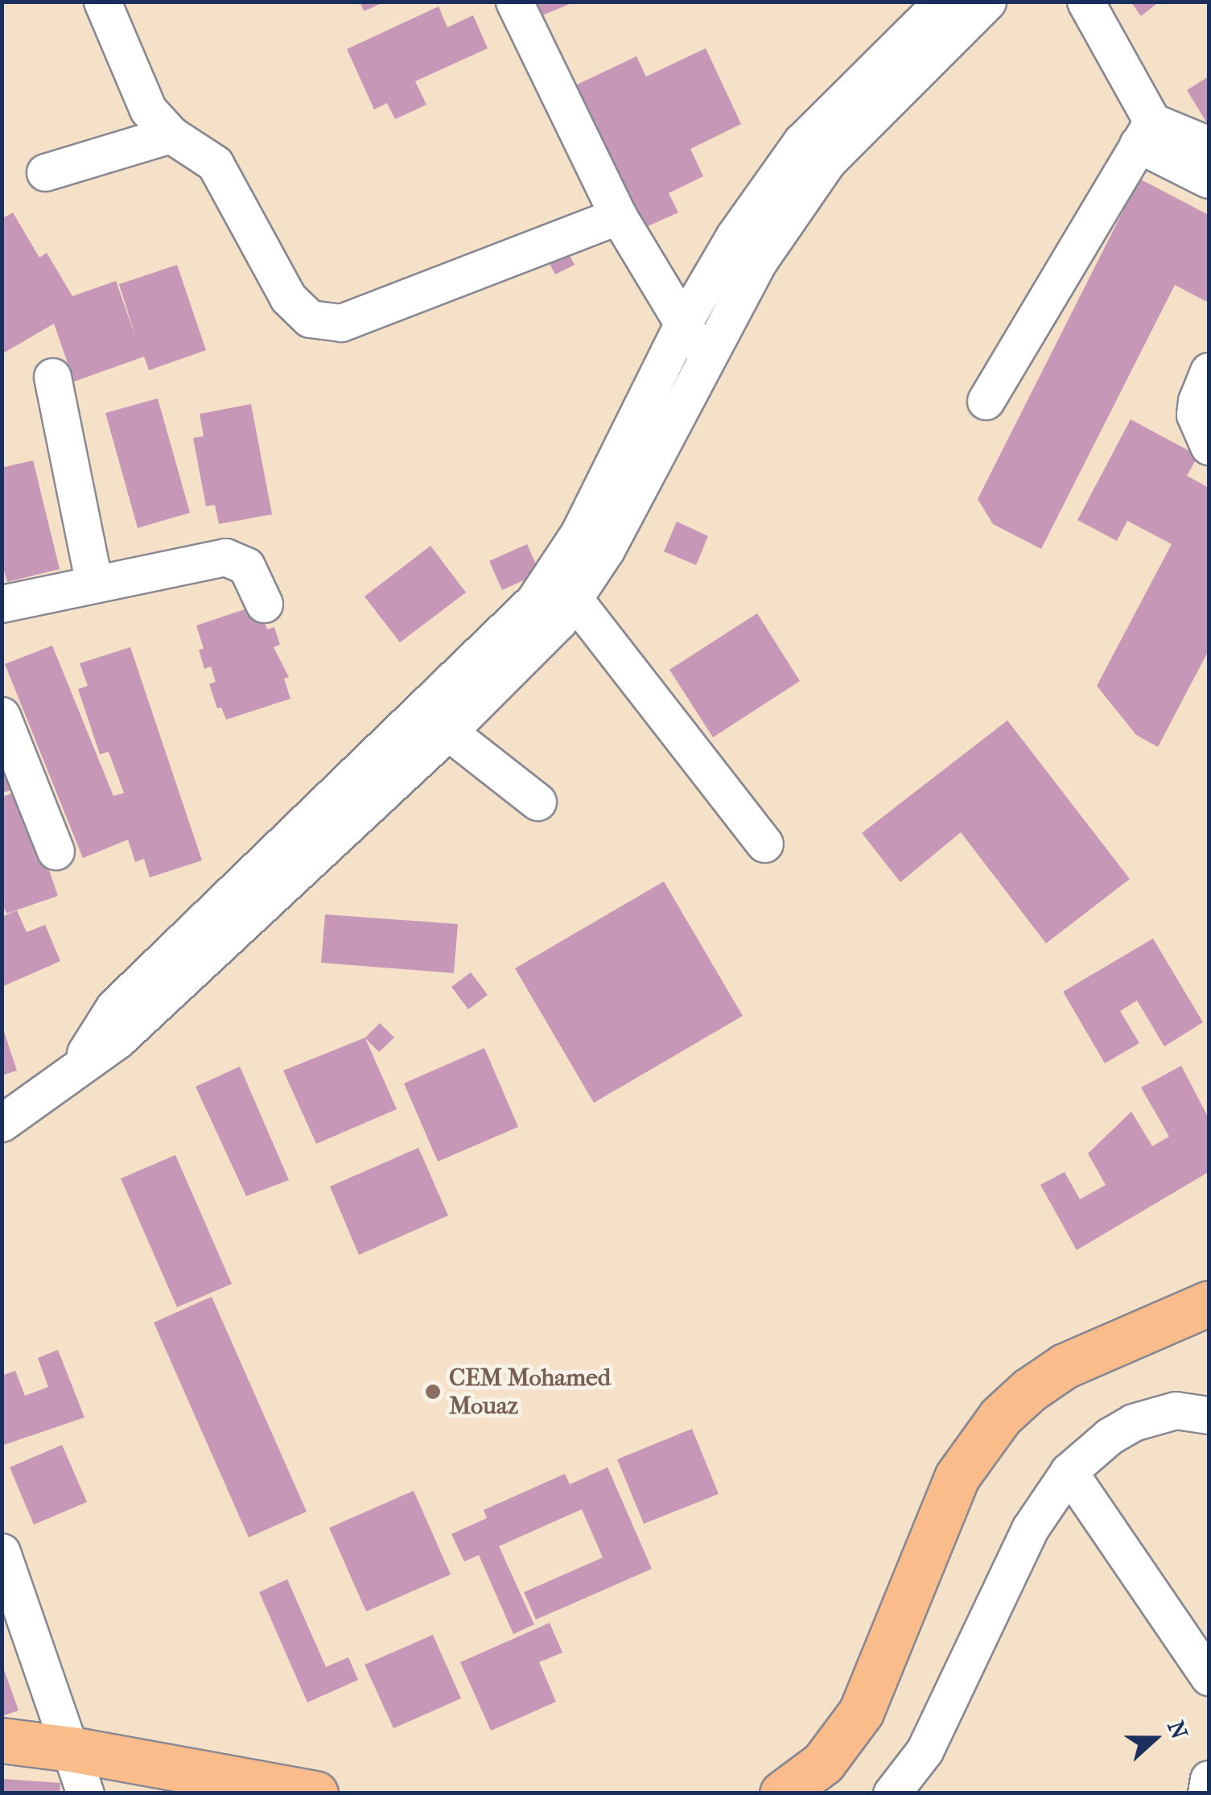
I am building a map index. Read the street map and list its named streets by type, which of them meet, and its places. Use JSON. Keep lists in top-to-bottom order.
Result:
{
  "places": ["CEM Mohamed Mouaz"],
  "north": "right"
}
